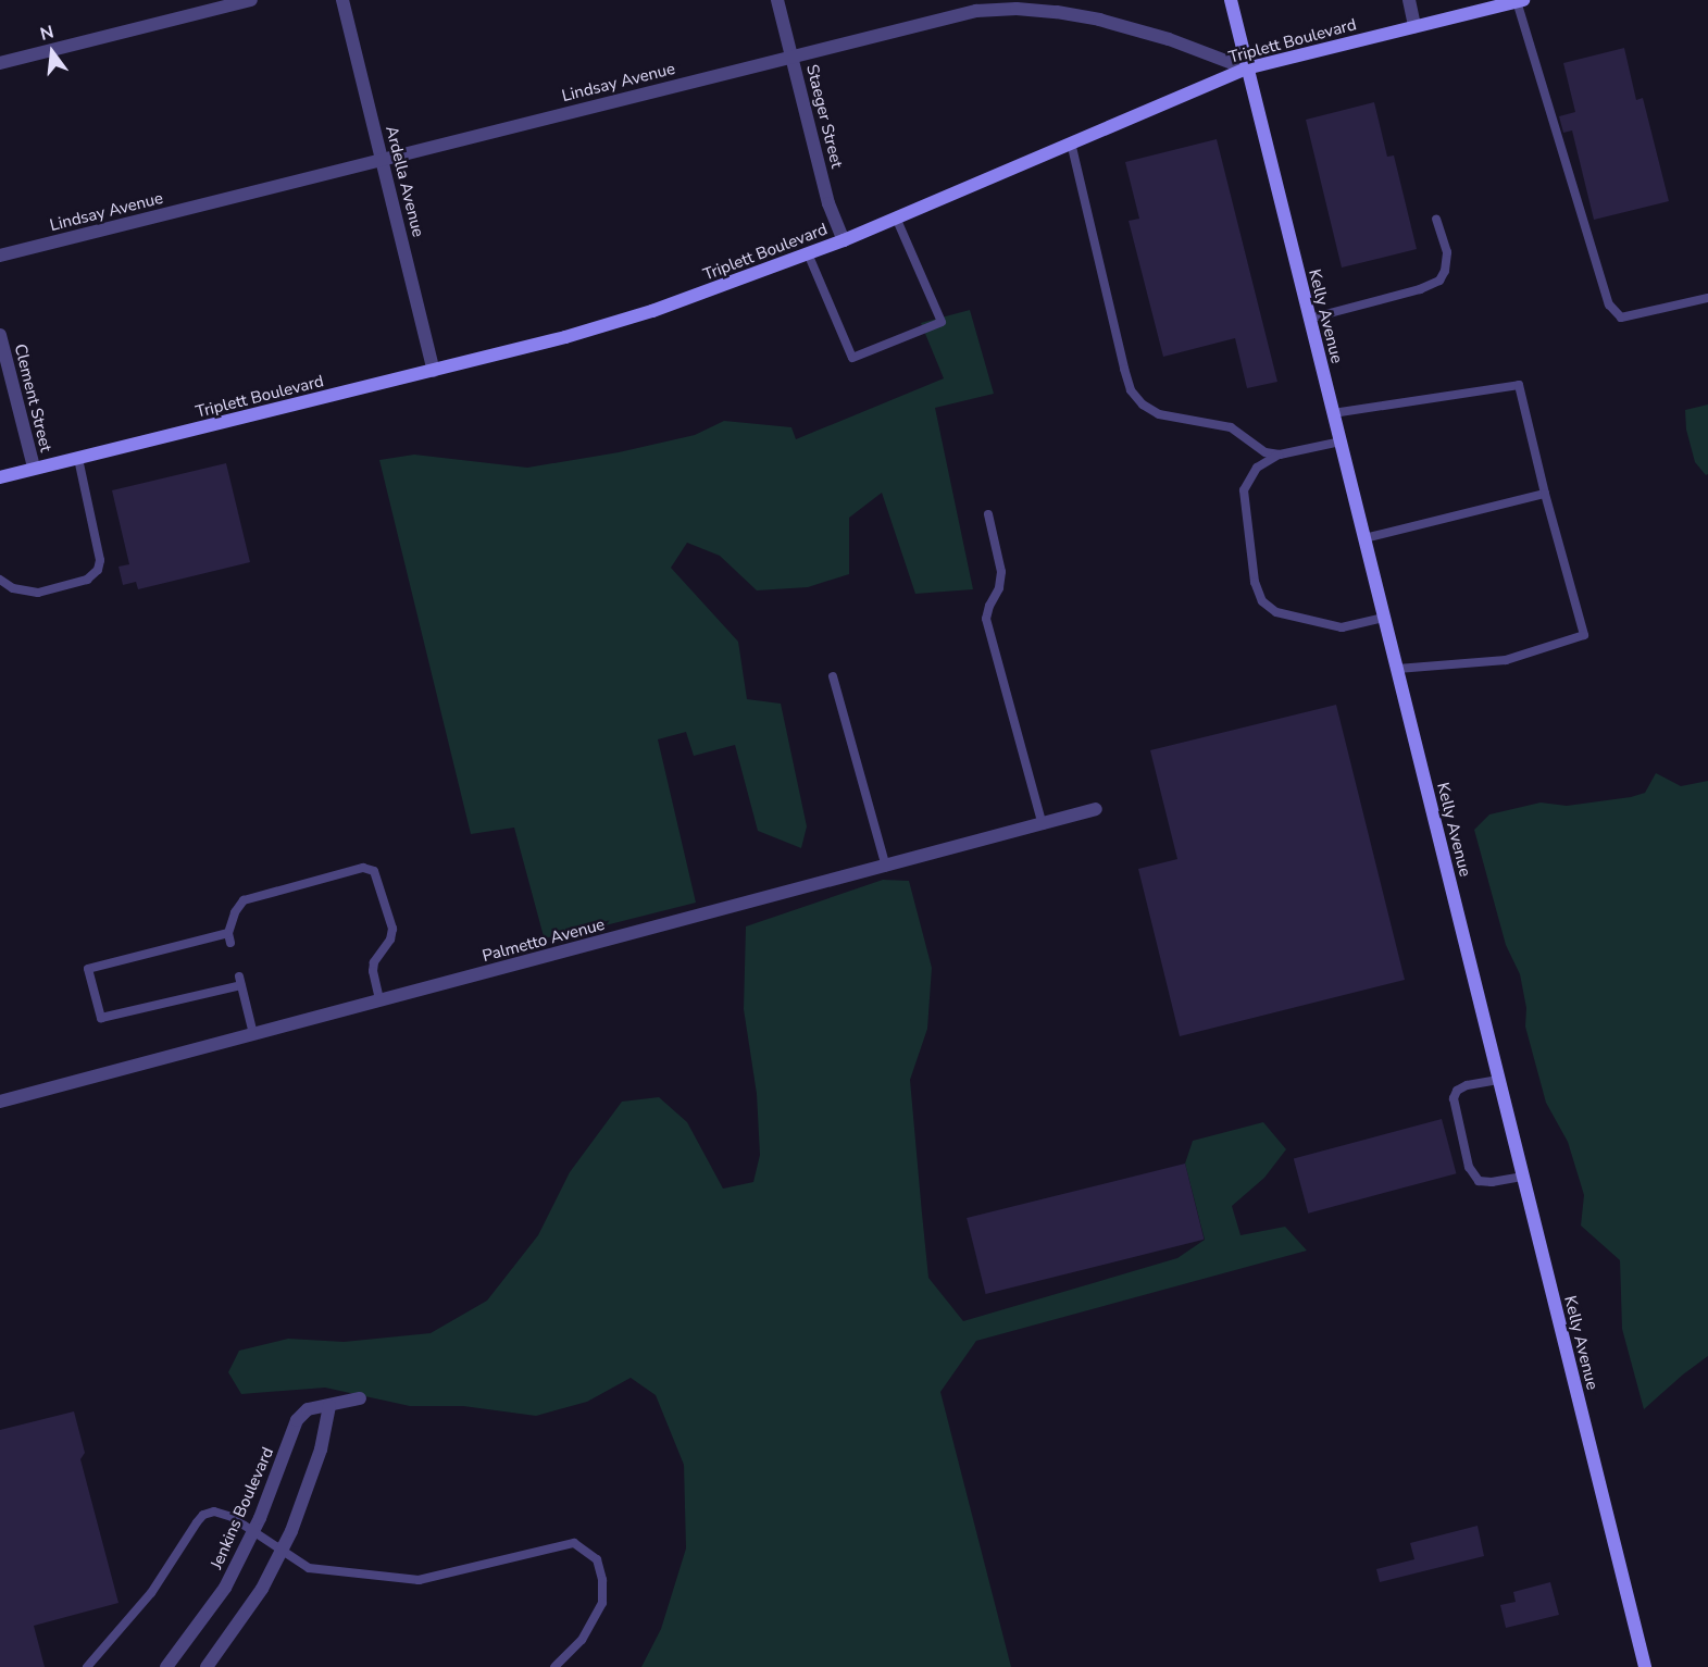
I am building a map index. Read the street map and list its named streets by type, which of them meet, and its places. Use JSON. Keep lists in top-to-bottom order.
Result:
{
  "streets": {
    "main road": ["Triplett Boulevard", "Kelly Avenue"],
    "street": [
      "Lindsay Avenue",
      "Staeger Street",
      "Ardella Avenue",
      "Clement Street",
      "Palmetto Avenue",
      "Jenkins Boulevard"
    ]
  },
  "crossings": [
    ["Triplett Boulevard", "Lindsay Avenue"],
    ["Triplett Boulevard", "Staeger Street"],
    ["Triplett Boulevard", "Ardella Avenue"],
    ["Triplett Boulevard", "Kelly Avenue"],
    ["Triplett Boulevard", "Clement Street"],
    ["Lindsay Avenue", "Staeger Street"],
    ["Lindsay Avenue", "Ardella Avenue"],
    ["Lindsay Avenue", "Kelly Avenue"]
  ],
  "north": "top"
}
